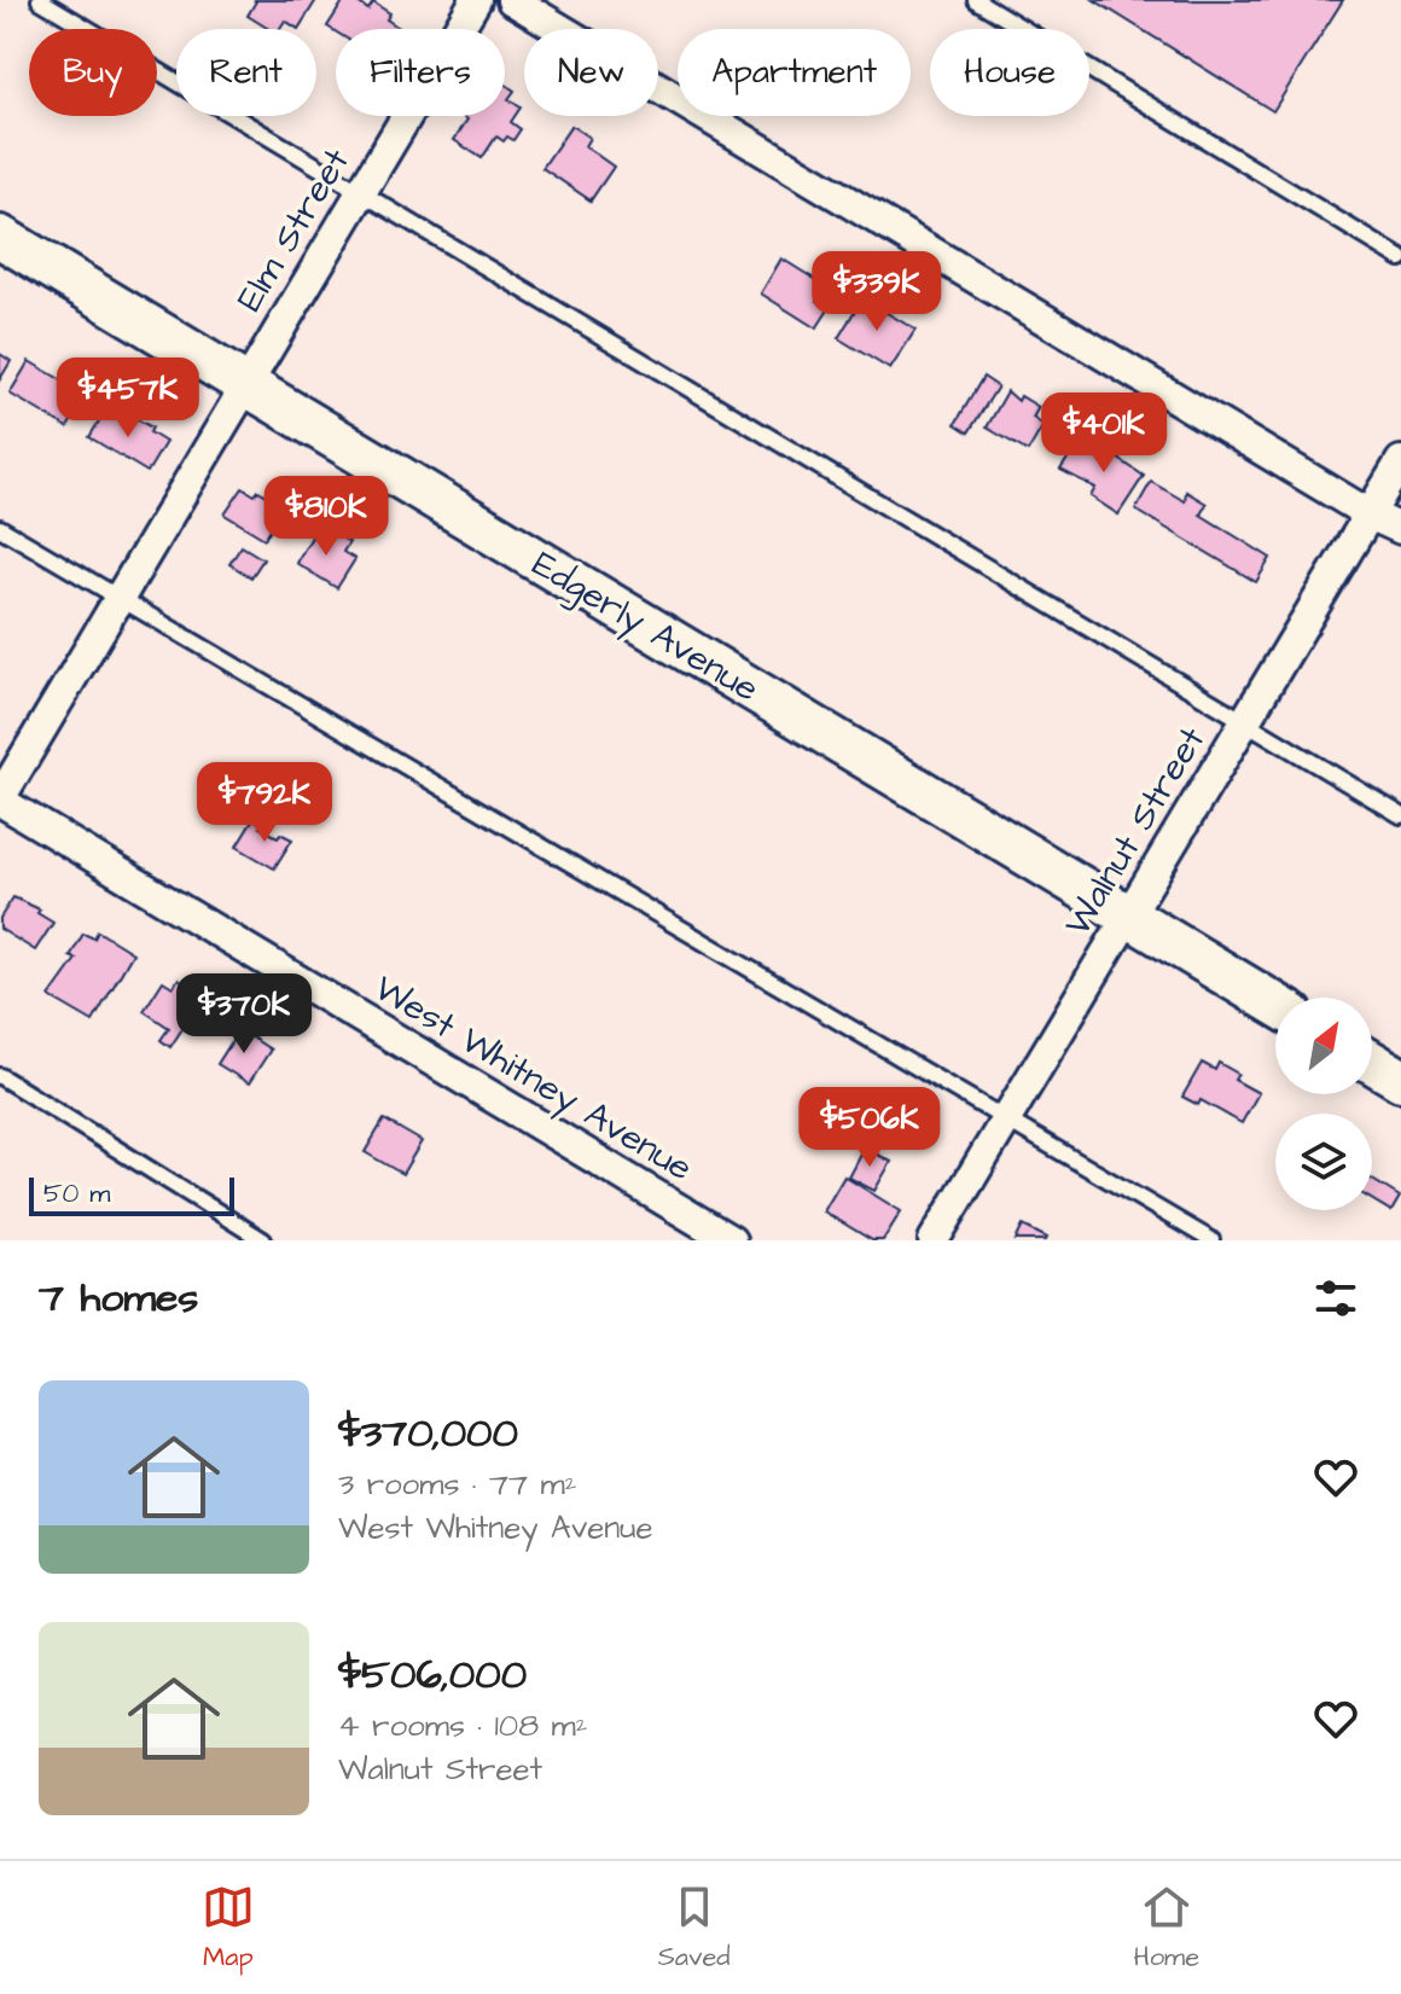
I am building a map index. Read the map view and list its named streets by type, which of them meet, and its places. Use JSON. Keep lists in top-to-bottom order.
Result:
{
  "streets": {
    "street": [
      "Elm Street",
      "Edgerly Avenue",
      "Walnut Street",
      "West Whitney Avenue"
    ]
  },
  "crossings": [
    ["Elm Street", "Edgerly Avenue"],
    ["Elm Street", "West Whitney Avenue"],
    ["Edgerly Avenue", "Walnut Street"]
  ],
  "scale_bar": "50 m",
  "north": "top right",
  "page": {
    "chip": [
      "Buy",
      "Rent",
      "Filters",
      "New",
      "Apartment",
      "House"
    ],
    "price": [
      "$339K",
      "$457K",
      "$401K",
      "$810K",
      "$792K",
      "$370K",
      "$506K"
    ],
    "scale": "50 m",
    "heading": "7 homes",
    "list": [
      {
        "name": "$370,000",
        "note": "3 rooms · 77 m² · West Whitney Avenue"
      },
      {
        "name": "$506,000",
        "note": "4 rooms · 108 m² · Walnut Street"
      }
    ],
    "tabs": ["Map", "Saved", "Home"]
  }
}
